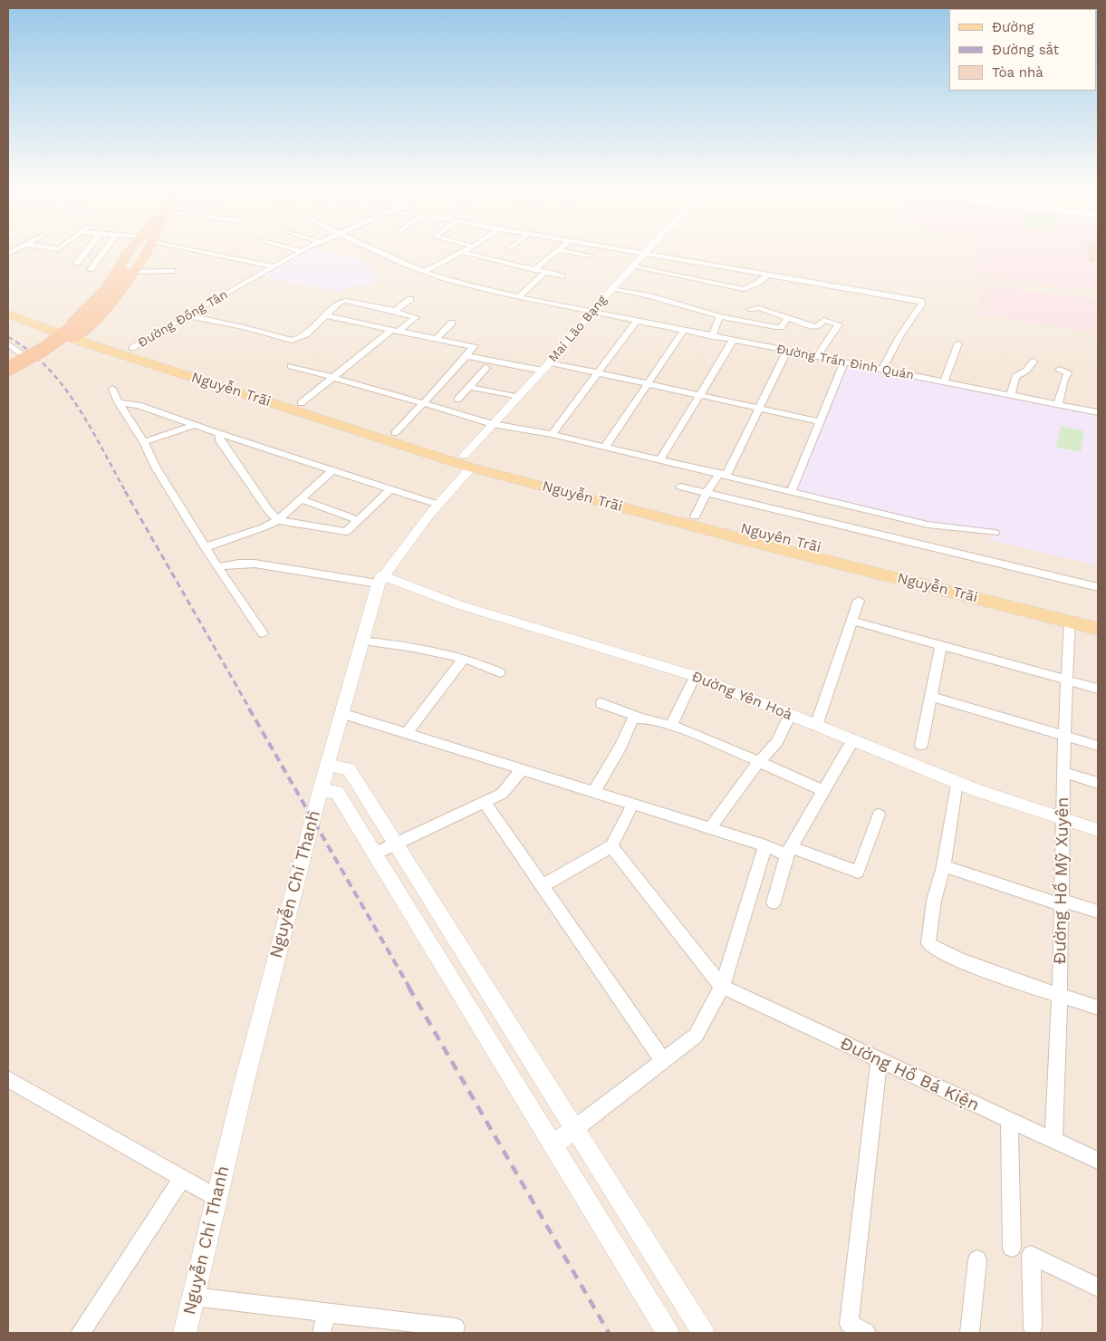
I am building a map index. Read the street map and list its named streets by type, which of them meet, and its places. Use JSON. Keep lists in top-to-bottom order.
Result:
{
  "streets": {
    "main road": ["Nguyễn Trãi", "Nguyên Trãi"],
    "street": [
      "Đường Đồng Tân",
      "Mai Lão Bạng",
      "Đường Trần Đình Quán",
      "Đường Yên Hoà",
      "Đường Hồ Mỹ Xuyên",
      "Nguyễn Chí Thanh",
      "Đường Hồ Bá Kiện"
    ]
  },
  "crossings": [
    ["Đường Đồng Tân", "Nguyễn Trãi"],
    ["Mai Lão Bạng", "Đường Trần Đình Quán"],
    ["Mai Lão Bạng", "Nguyễn Trãi"],
    ["Mai Lão Bạng", "Nguyên Trãi"],
    ["Mai Lão Bạng", "Nguyễn Chí Thanh"],
    ["Nguyễn Trãi", "Nguyên Trãi"],
    ["Nguyễn Trãi", "Đường Hồ Mỹ Xuyên"],
    ["Nguyễn Trãi", "Nguyễn Chí Thanh"],
    ["Nguyên Trãi", "Nguyễn Chí Thanh"],
    ["Đường Yên Hoà", "Đường Hồ Mỹ Xuyên"],
    ["Đường Yên Hoà", "Nguyễn Chí Thanh"],
    ["Đường Hồ Mỹ Xuyên", "Đường Hồ Bá Kiện"]
  ],
  "legend": ["Đường", "Đường sắt", "Tòa nhà"]
}
